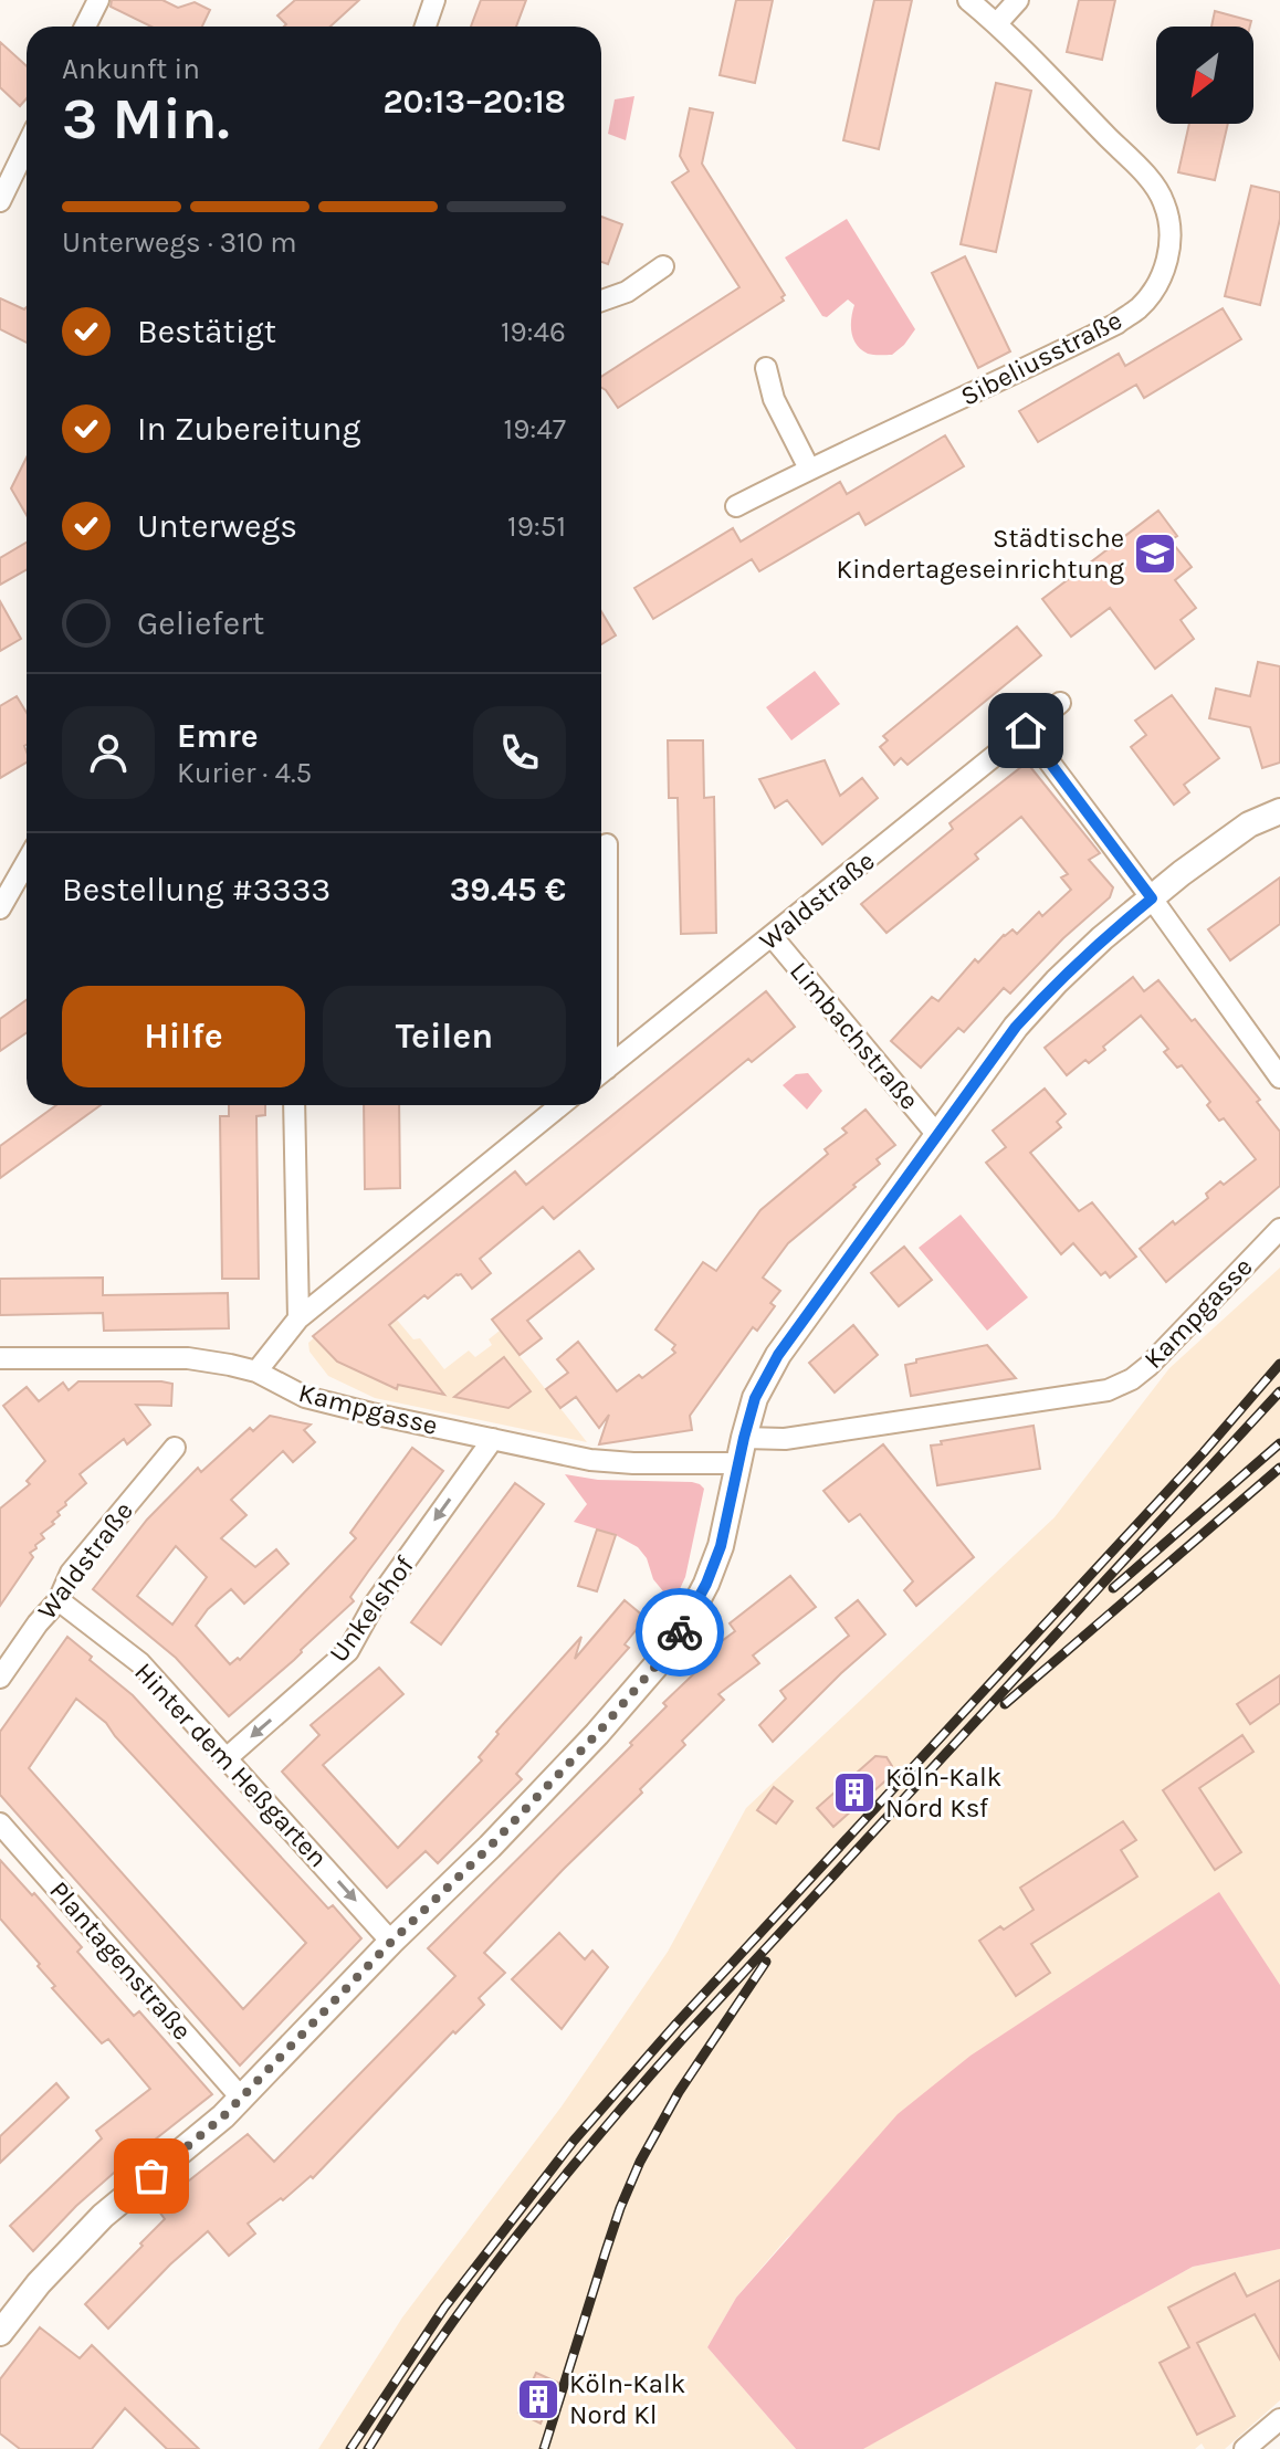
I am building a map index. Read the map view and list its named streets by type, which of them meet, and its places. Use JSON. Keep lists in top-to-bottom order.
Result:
{
  "streets": {
    "street": [
      "Sibeliusstraße",
      "Waldstraße",
      "Limbachstraße",
      "Kampgasse",
      "Unkelshof",
      "Hinter dem Heßgarten",
      "Plantagenstraße"
    ]
  },
  "crossings": [
    ["Waldstraße", "Limbachstraße"],
    ["Waldstraße", "Hinter dem Heßgarten"],
    ["Kampgasse", "Unkelshof"],
    ["Unkelshof", "Hinter dem Heßgarten"]
  ],
  "one_way": ["Unkelshof", "Hinter dem Heßgarten"],
  "places": {
    "school or university": ["Städtische Kindertageseinrichtung"],
    "building": ["Köln-Kalk Nord Ksf", "Köln-Kalk Nord Kl"]
  },
  "north": "bottom left",
  "page": {
    "heading": ["3 Min.", "Ankunft in", "20:13–20:18"],
    "panel": [
      "Emre",
      "Kurier · 4.5",
      "Bestellung #3333",
      "39.45 €"
    ],
    "bar": "Unterwegs · 310 m",
    "list": [
      ["Bestätigt", "19:46"],
      ["In Zubereitung", "19:47"],
      ["Unterwegs", "19:51"],
      "Geliefert"
    ],
    "buttons": ["Hilfe", "Teilen"]
  }
}
